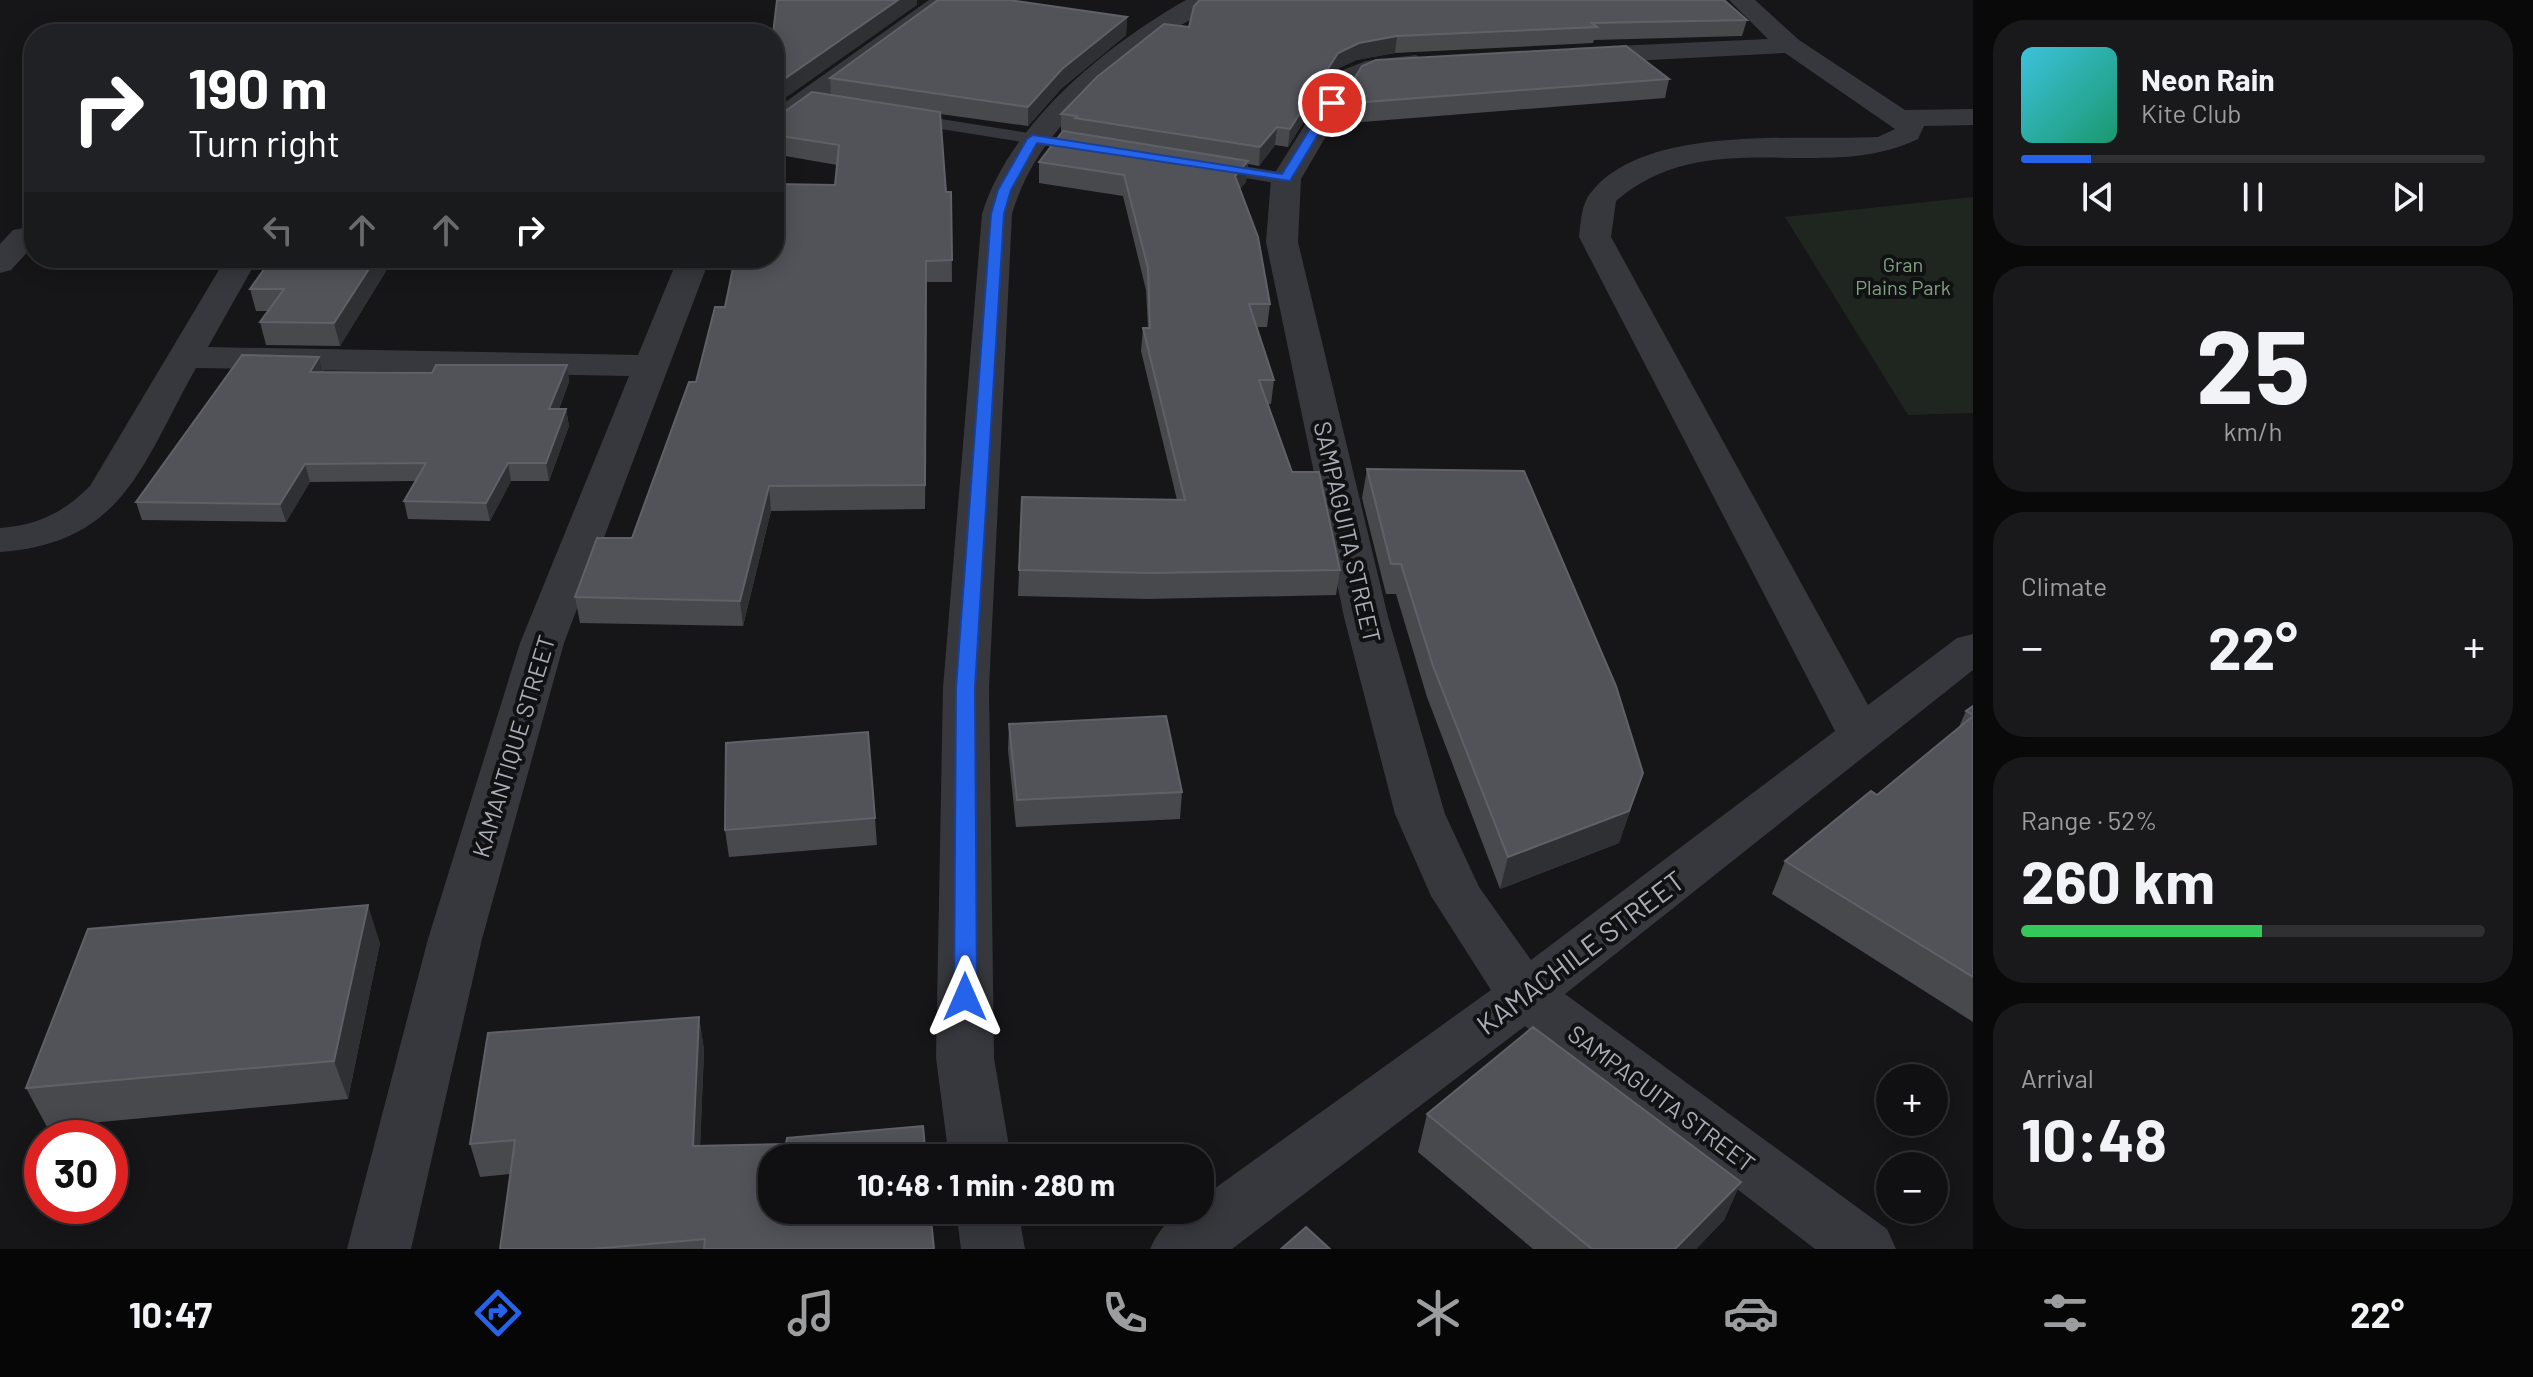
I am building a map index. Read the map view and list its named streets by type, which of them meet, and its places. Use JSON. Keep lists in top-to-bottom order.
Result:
{
  "streets": {
    "street": ["SAMPAGUITA STREET", "KAMANTIQUE STREET", "KAMACHILE STREET"]
  },
  "crossings": [
    ["SAMPAGUITA STREET", "KAMACHILE STREET"]
  ],
  "parks": ["Gran Plains Park"],
  "page": {
    "turn": ["190 m", "Turn right"],
    "song": ["Neon Rain", "Kite Club"],
    "tile": [
      ["25", "km/h"],
      "Climate",
      ["Range · 52%", "260 km"],
      ["Arrival", "10:48"]
    ],
    "heat": ["−", "22°", "+"],
    "map_buttons": ["+", "−"],
    "limit": "30",
    "trip": "10:48 · 1 min · 280 m",
    "tabs": ["10:47", "22°"]
  }
}
